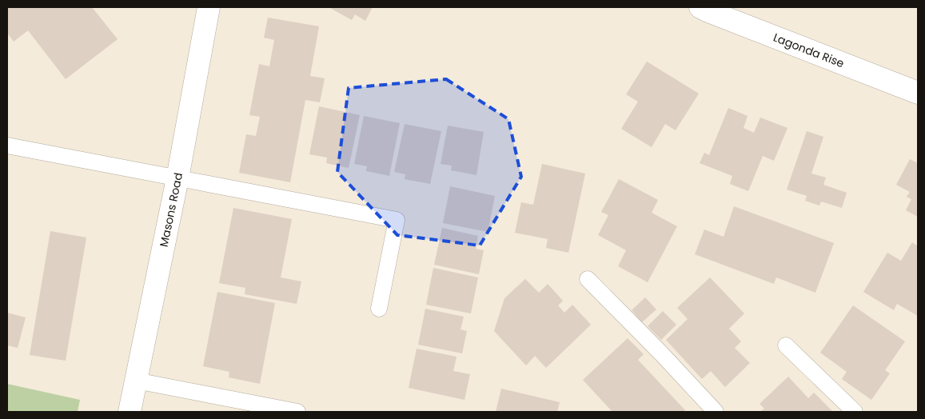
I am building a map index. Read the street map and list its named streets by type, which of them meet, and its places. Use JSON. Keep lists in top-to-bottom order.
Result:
{
  "streets": {
    "street": ["Lagonda Rise", "Masons Road"]
  }
}
